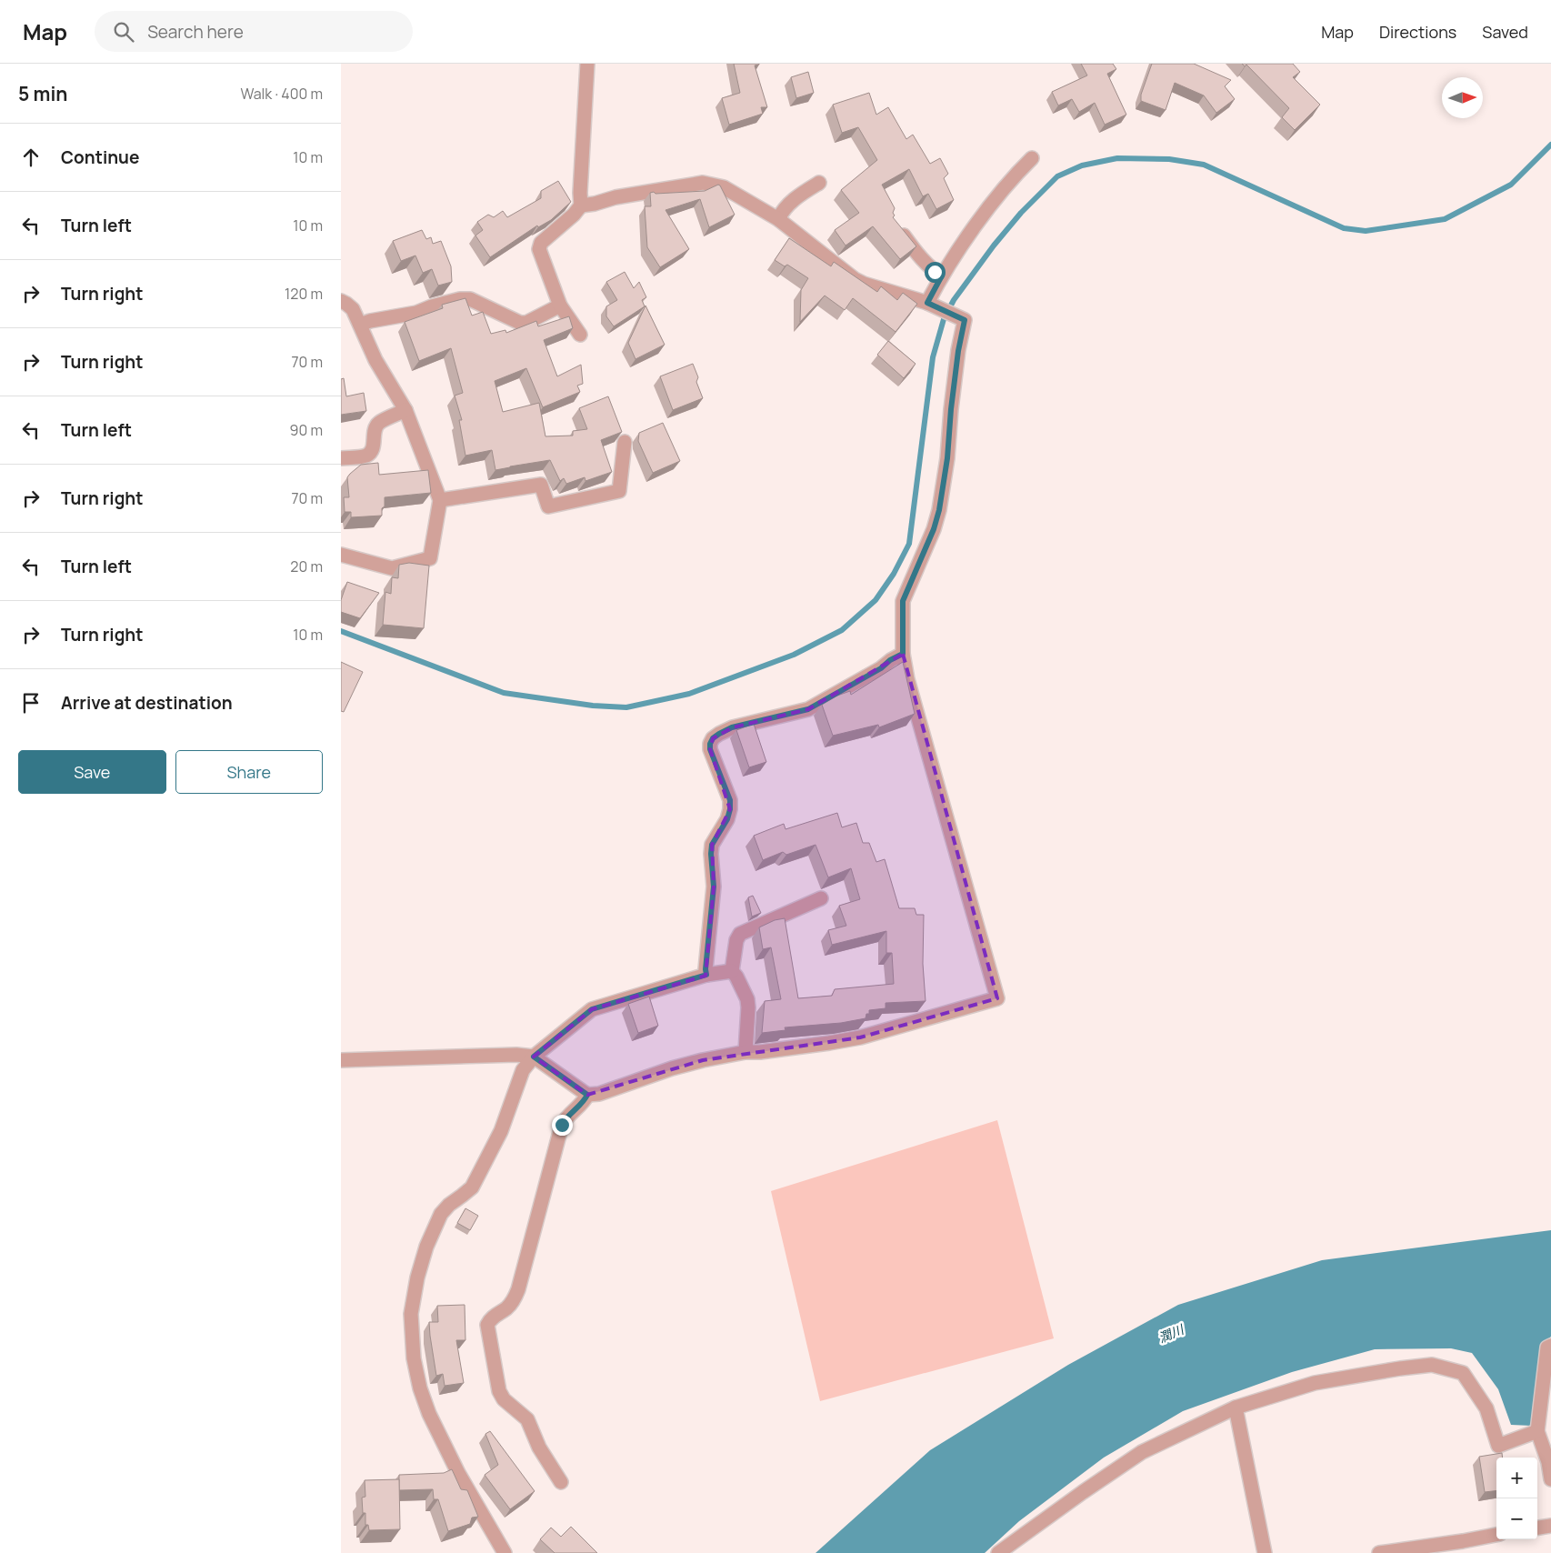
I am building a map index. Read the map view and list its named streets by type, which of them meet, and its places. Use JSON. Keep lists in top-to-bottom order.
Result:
{
  "water": ["潤川"],
  "north": "right",
  "page": {
    "header": "Map",
    "search": "Search here",
    "nav": ["Map", "Directions", "Saved"],
    "heading": ["5 min", "Walk · 400 m"],
    "list": [
      ["Continue", "10 m"],
      ["Turn left", "10 m"],
      ["Turn right", "120 m"],
      ["Turn right", "70 m"],
      ["Turn left", "90 m"],
      ["Turn right", "70 m"],
      ["Turn left", "20 m"],
      ["Turn right", "10 m"],
      "Arrive at destination"
    ],
    "buttons": ["Save", "Share"],
    "map_buttons": ["+", "−"]
  }
}
